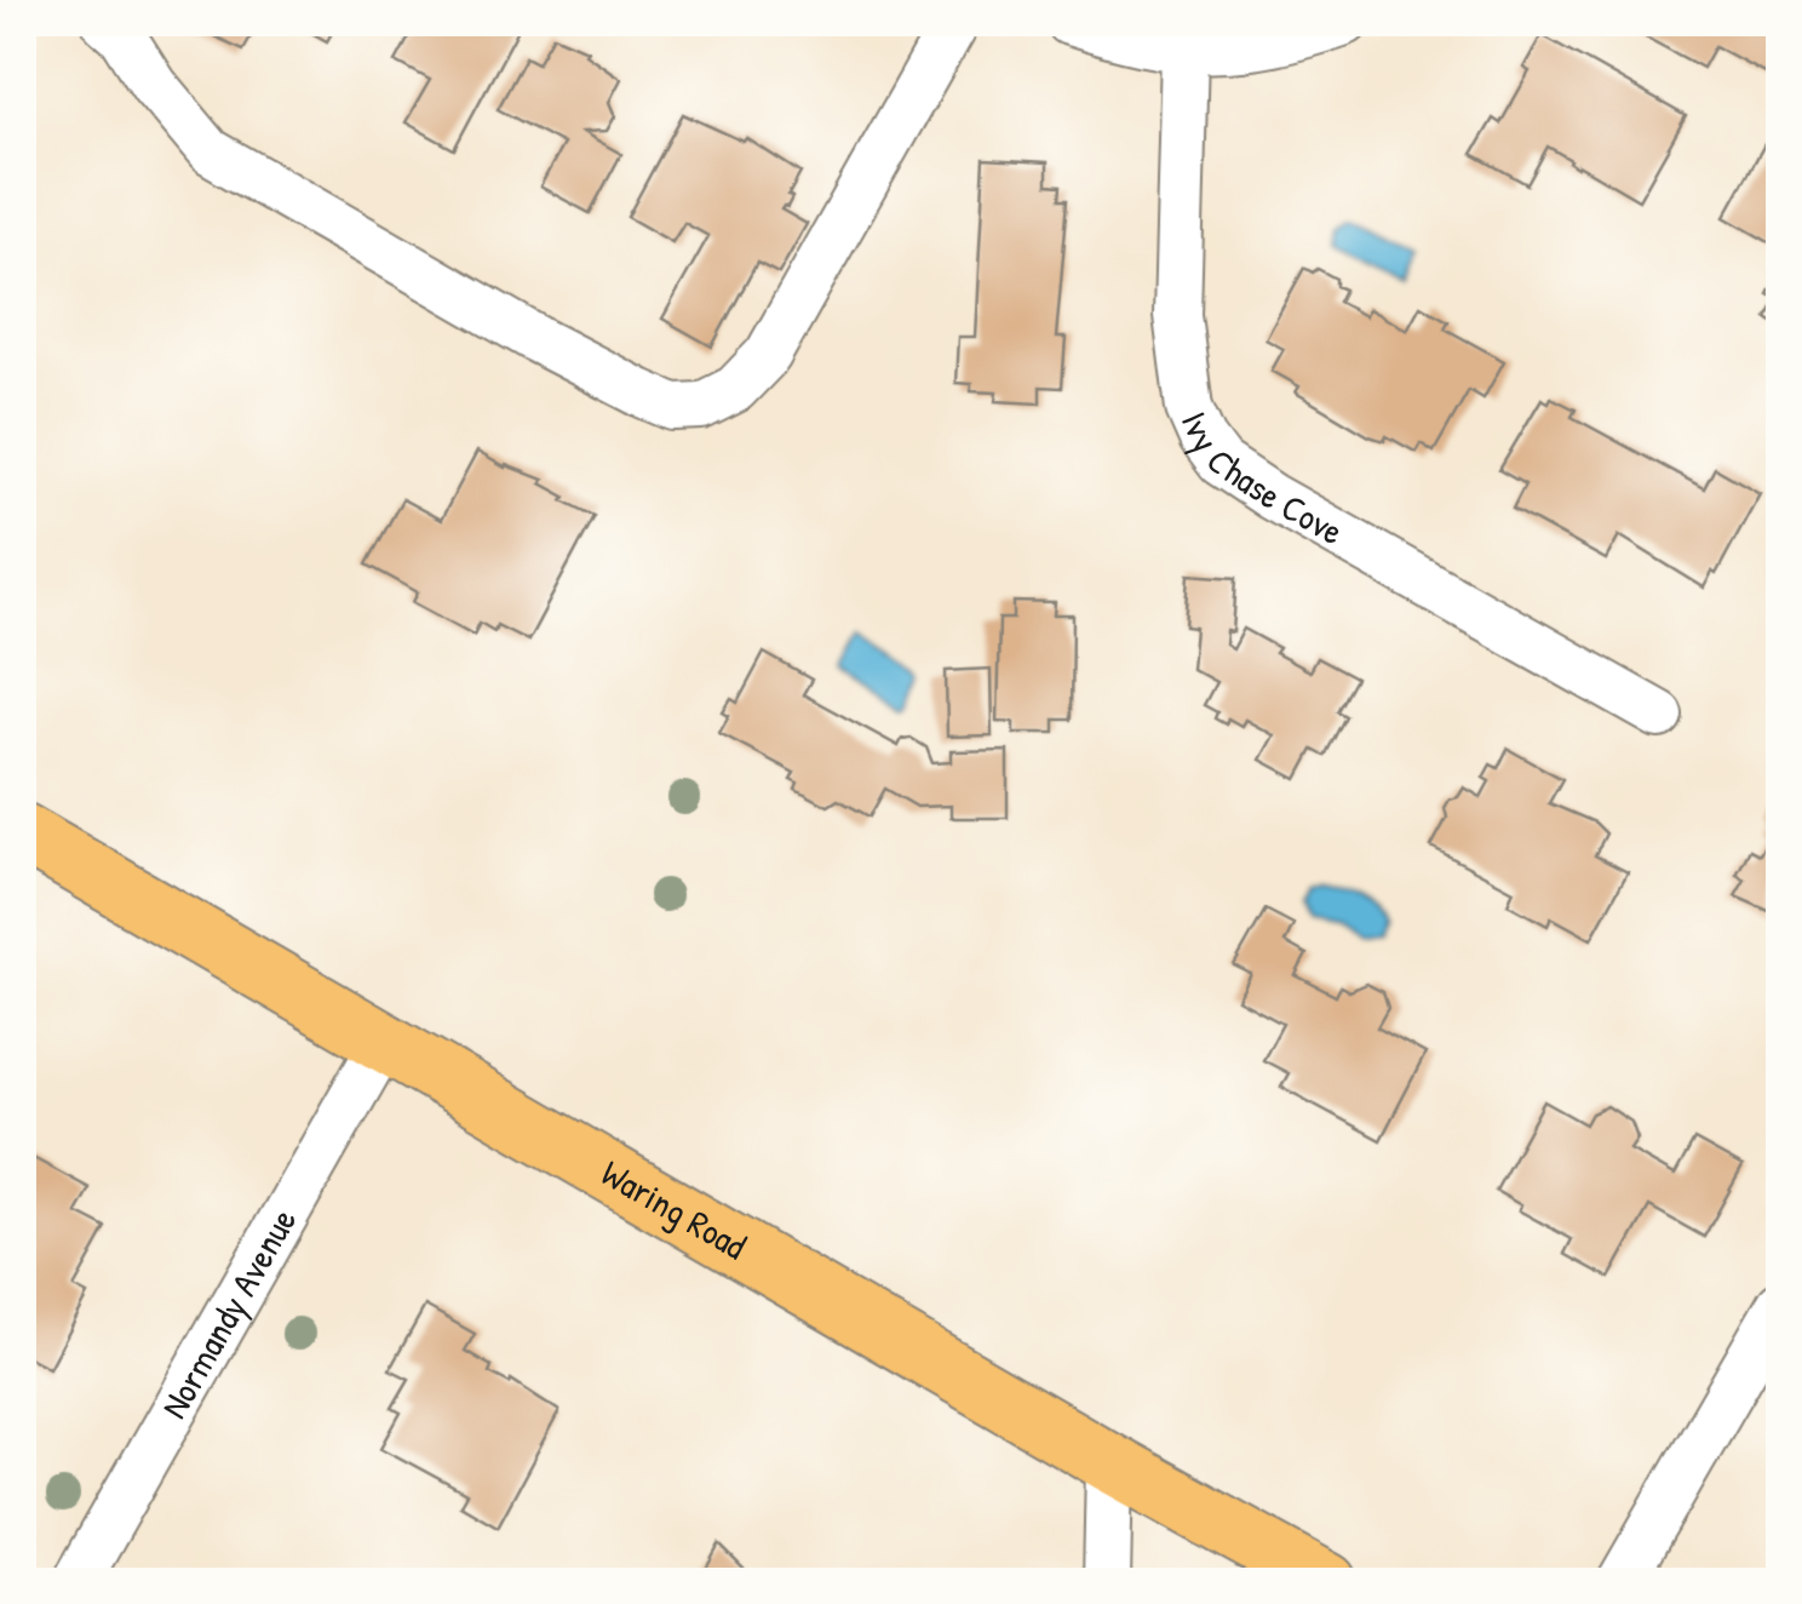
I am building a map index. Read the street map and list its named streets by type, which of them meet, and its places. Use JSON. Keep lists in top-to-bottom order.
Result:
{
  "streets": {
    "main road": ["Waring Road"],
    "street": ["Ivy Chase Cove", "Normandy Avenue"]
  },
  "crossings": [
    ["Waring Road", "Normandy Avenue"]
  ]
}
